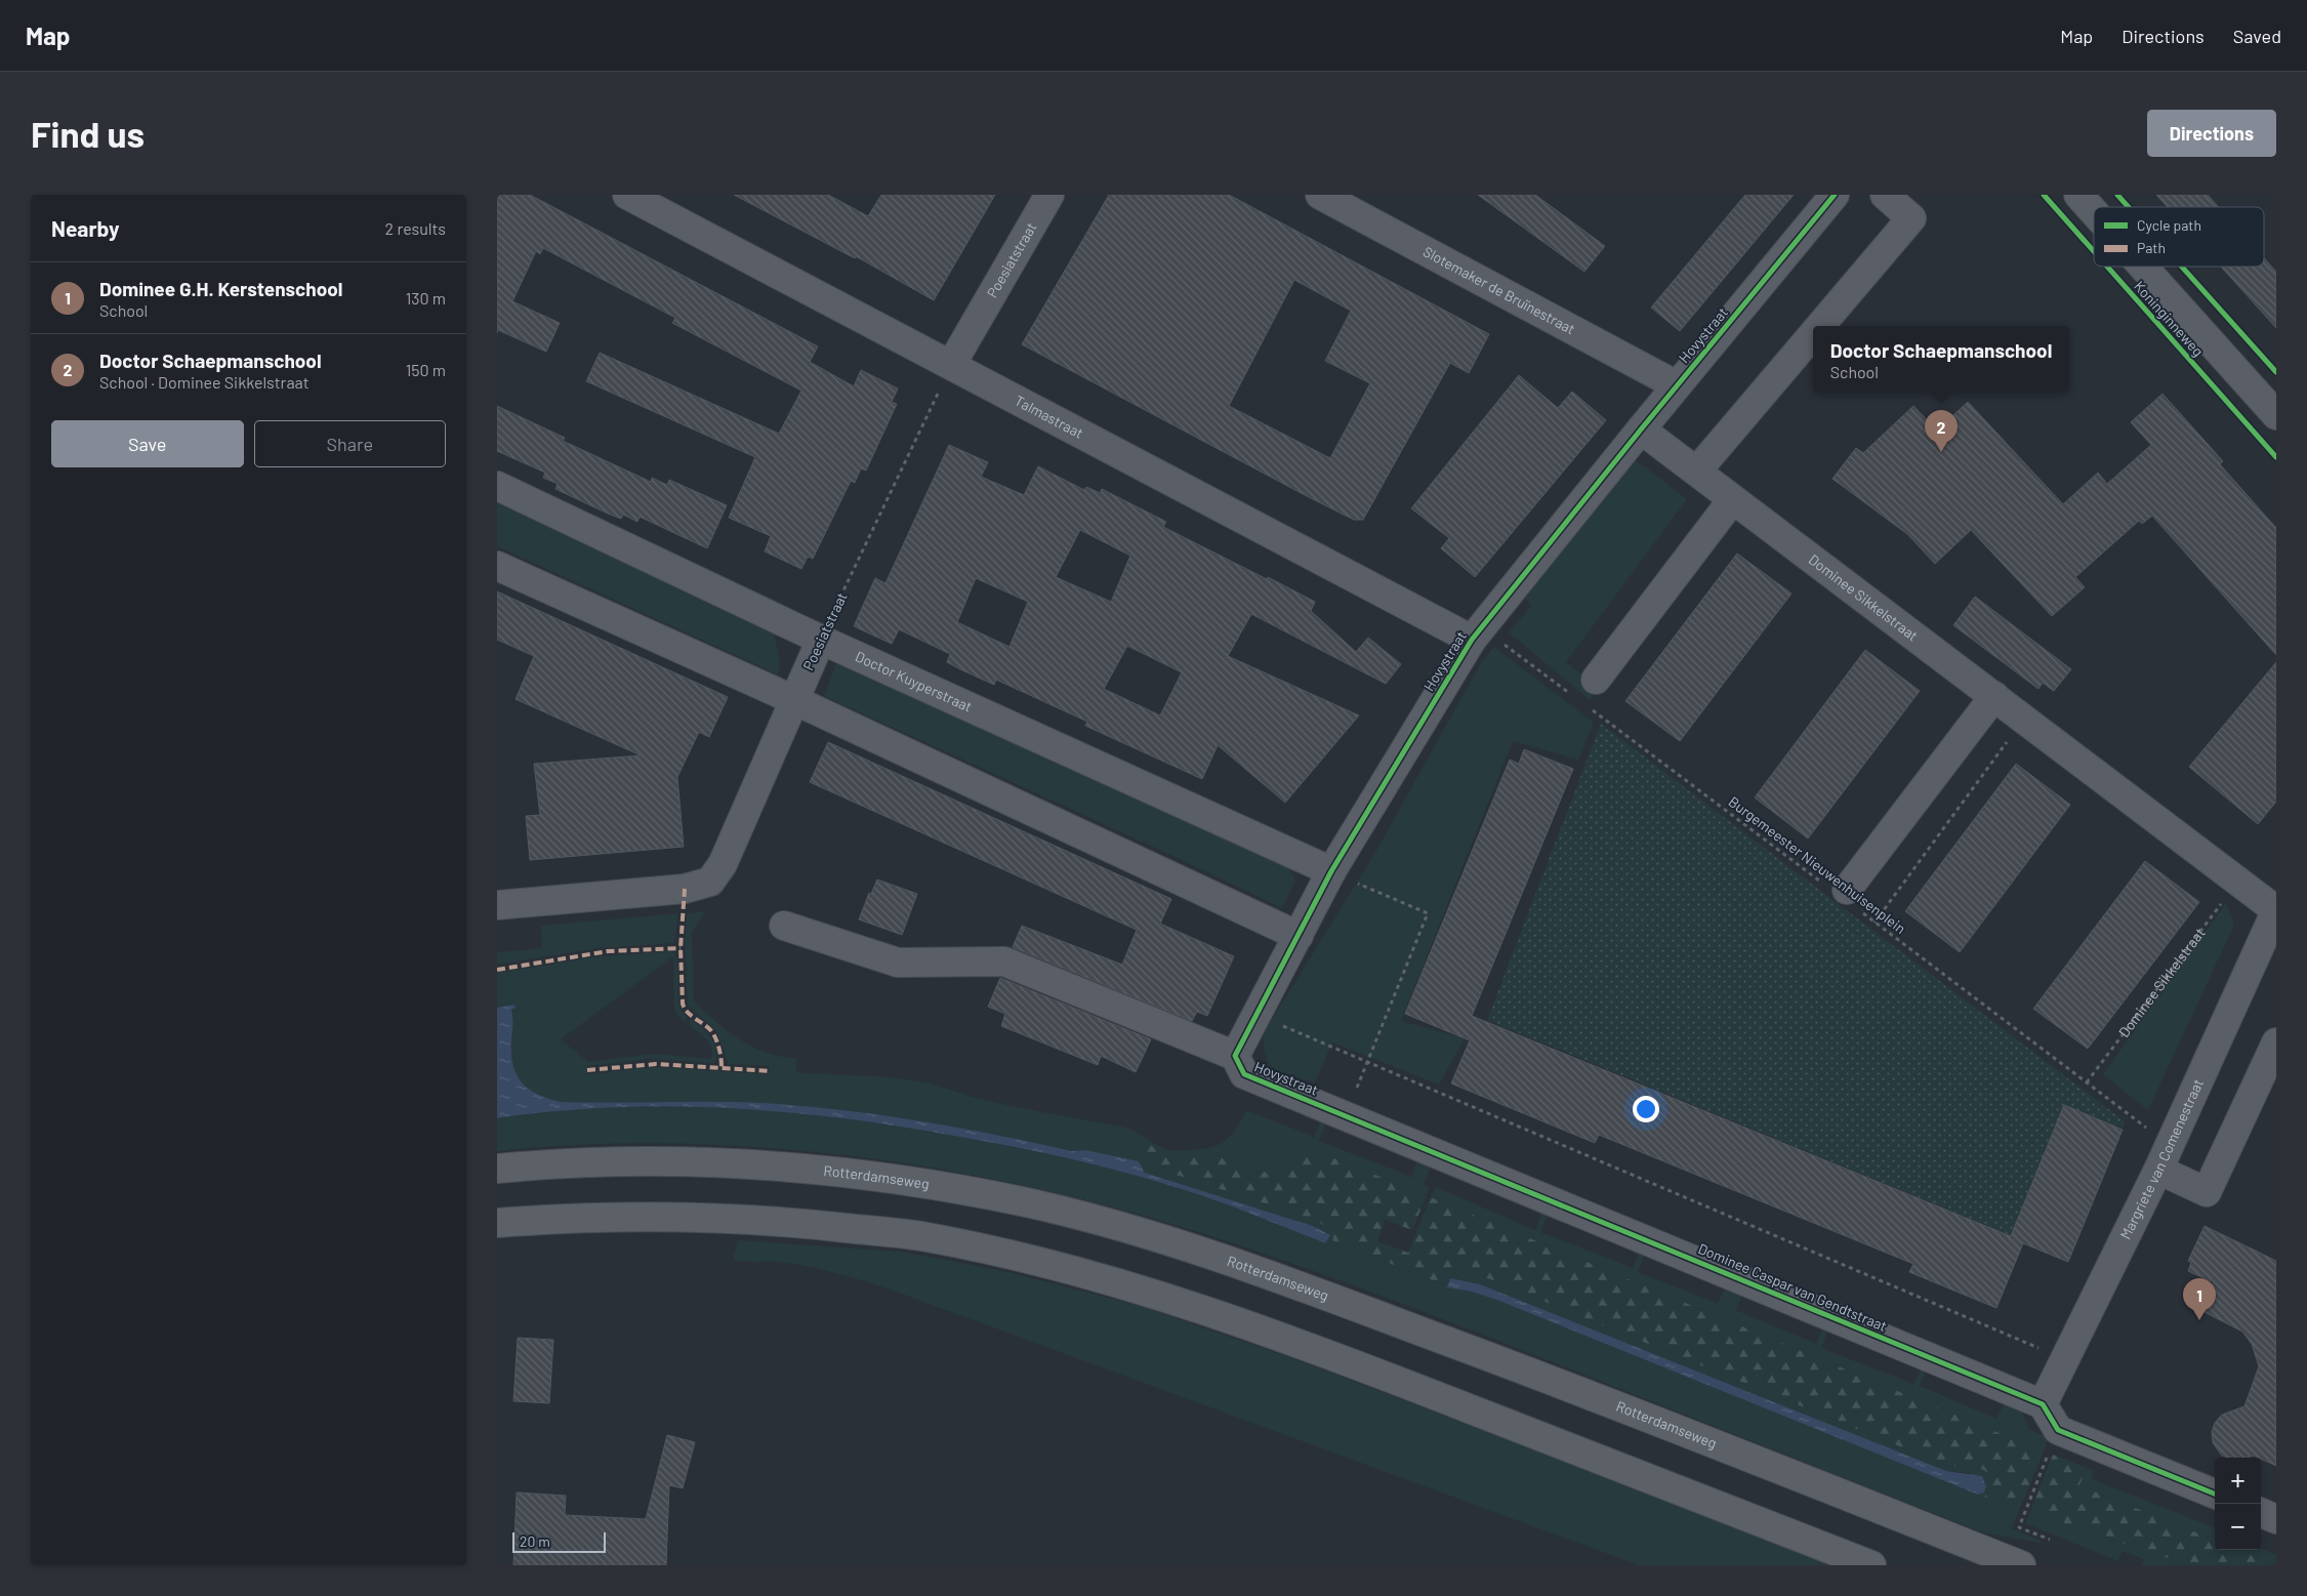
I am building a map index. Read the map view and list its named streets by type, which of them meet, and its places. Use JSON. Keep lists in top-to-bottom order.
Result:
{
  "streets": {
    "main road": ["Rotterdamseweg"],
    "street": [
      "Poesiatstraat",
      "Slotemaker de Bruïnestraat",
      "Koninginneweg",
      "Hovystraat",
      "Talmastraat",
      "Dominee Sikkelstraat",
      "Doctor Kuyperstraat",
      "Margriete van Comenestraat",
      "Dominee Caspar van Gendtstraat"
    ],
    "path": ["Burgemeester Nieuwenhuisenplein"]
  },
  "crossings": [
    ["Poesiatstraat", "Talmastraat"],
    ["Poesiatstraat", "Doctor Kuyperstraat"],
    ["Slotemaker de Bruïnestraat", "Hovystraat"],
    ["Hovystraat", "Talmastraat"],
    ["Hovystraat", "Dominee Sikkelstraat"],
    ["Hovystraat", "Doctor Kuyperstraat"],
    ["Hovystraat", "Dominee Caspar van Gendtstraat"],
    ["Dominee Sikkelstraat", "Burgemeester Nieuwenhuisenplein"],
    ["Dominee Sikkelstraat", "Margriete van Comenestraat"],
    ["Burgemeester Nieuwenhuisenplein", "Margriete van Comenestraat"],
    ["Margriete van Comenestraat", "Dominee Caspar van Gendtstraat"]
  ],
  "legend": ["Cycle path", "Path"],
  "scale_bar": "20 m",
  "page": {
    "header": "Map",
    "nav": ["Map", "Directions", "Saved"],
    "buttons": [
      "Directions",
      ["Save", "Share"]
    ],
    "title": "Find us",
    "heading": ["Nearby", "2 results"],
    "list": [
      {
        "mark": "1",
        "name": "Dominee G.H. Kerstenschool",
        "note": "School",
        "value": "130 m"
      },
      {
        "mark": "2",
        "name": "Doctor Schaepmanschool",
        "note": "School · Dominee Sikkelstraat",
        "value": "150 m"
      }
    ],
    "popup": ["Doctor Schaepmanschool", "School"],
    "pins": ["2", "1"],
    "map_buttons": ["+", "−"],
    "scale": "20 m"
  }
}
